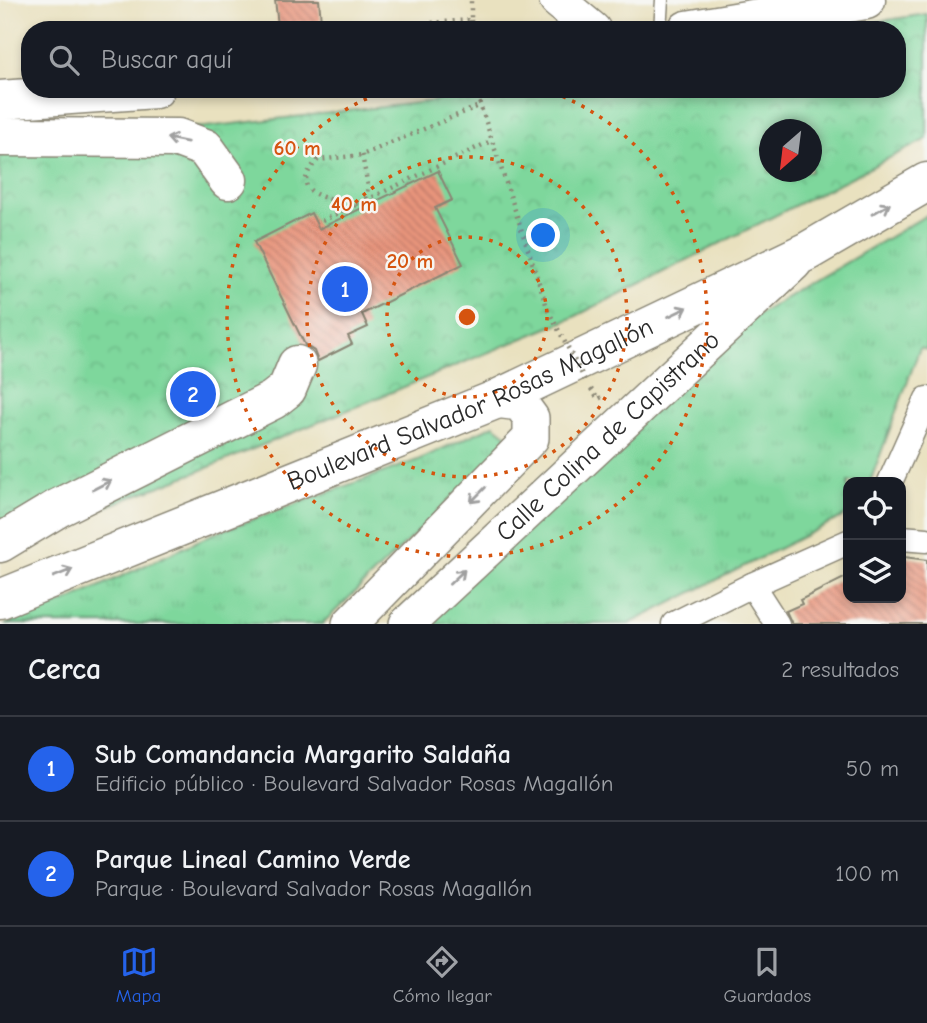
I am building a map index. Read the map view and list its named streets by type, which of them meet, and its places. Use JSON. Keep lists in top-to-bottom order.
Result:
{
  "streets": {
    "highway": ["Boulevard Salvador Rosas Magallón"],
    "main road": ["Calle Colina de Capistrano"]
  },
  "crossings": [
    ["Boulevard Salvador Rosas Magallón", "Calle Colina de Capistrano"]
  ],
  "north": "bottom left",
  "page": {
    "search": "Buscar aquí",
    "pins": ["1", "2"],
    "heading": ["Cerca", "2 resultados"],
    "list": [
      {
        "mark": "1",
        "name": "Sub Comandancia Margarito Saldaña",
        "note": "Edificio público · Boulevard Salvador Rosas Magallón",
        "value": "50 m"
      },
      {
        "mark": "2",
        "name": "Parque Lineal Camino Verde",
        "note": "Parque · Boulevard Salvador Rosas Magallón",
        "value": "100 m"
      }
    ],
    "nav": ["Mapa", "Cómo llegar", "Guardados"]
  },
  "rings": ["60 m", "40 m", "20 m"]
}
